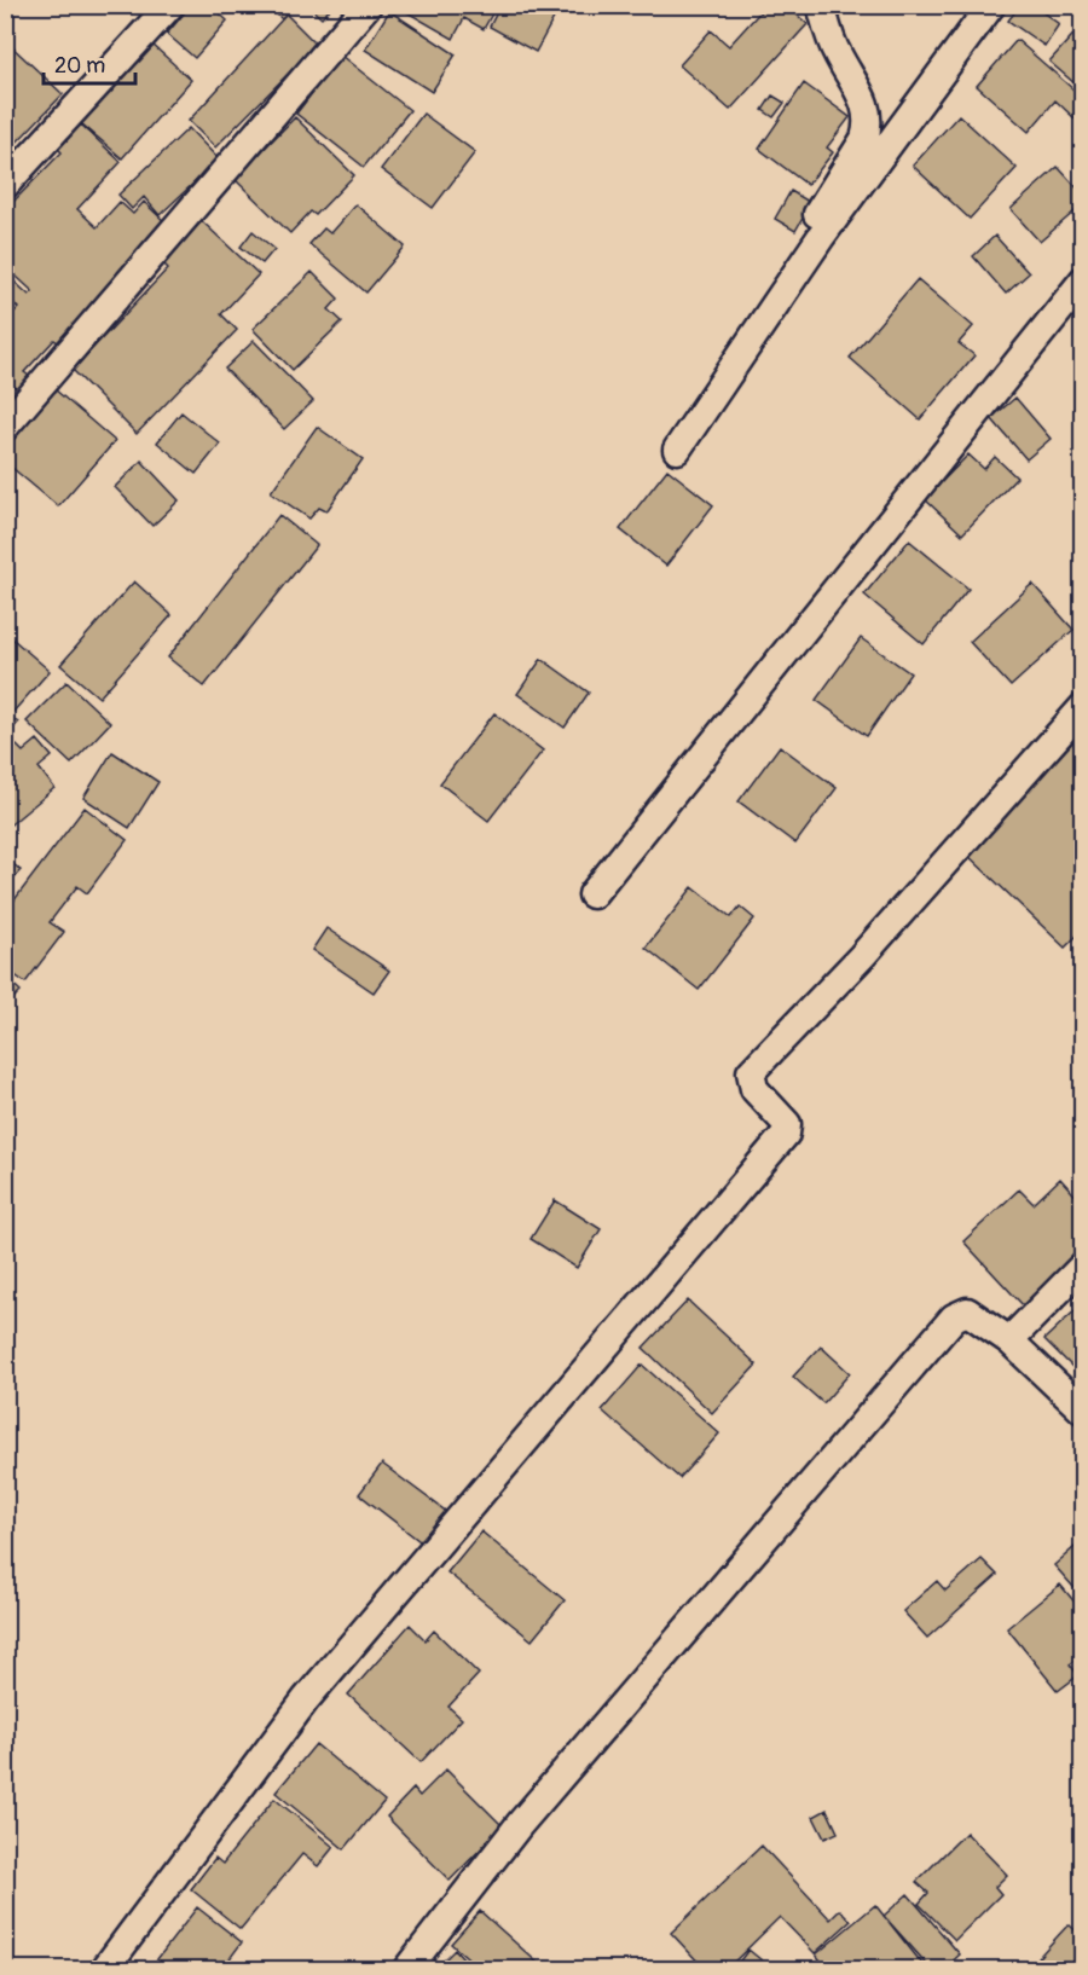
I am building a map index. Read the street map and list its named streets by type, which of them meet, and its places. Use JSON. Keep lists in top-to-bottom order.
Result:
{
  "scale_bar": "20 m"
}
